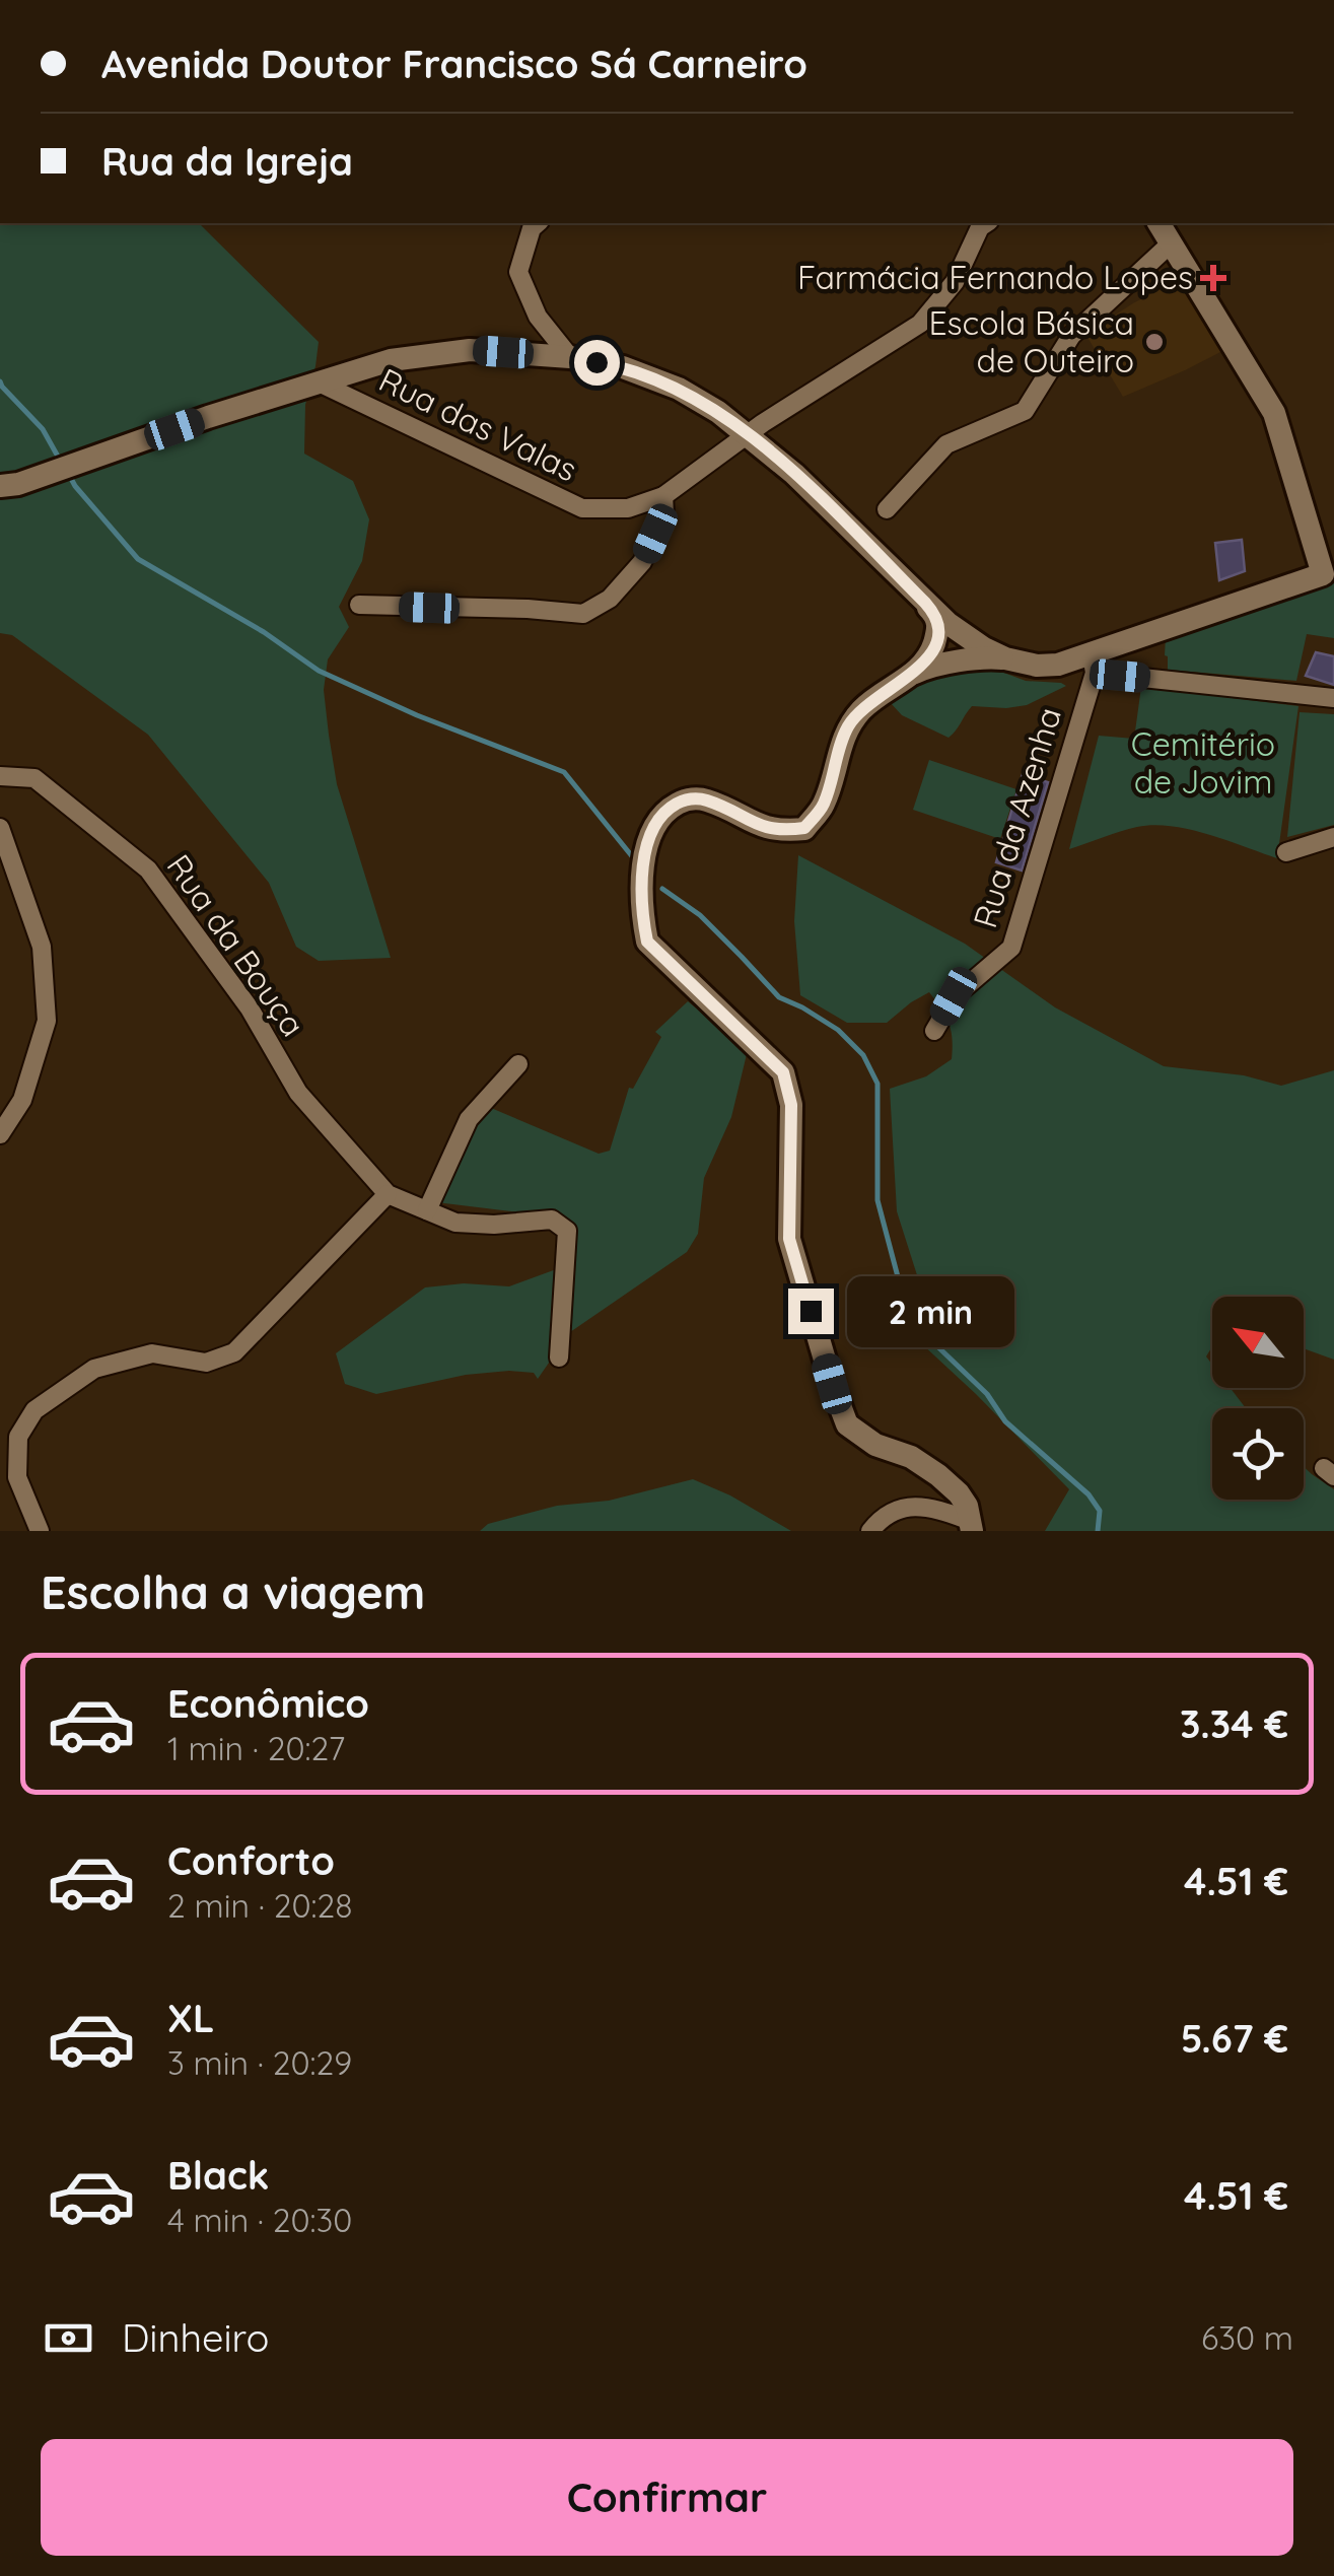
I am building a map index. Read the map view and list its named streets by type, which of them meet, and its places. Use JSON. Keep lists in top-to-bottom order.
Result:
{
  "streets": {
    "street": ["Rua das Valas", "Rua da Azenha", "Rua da Bouça"]
  },
  "parks": ["Cemitério de Jovim"],
  "places": {
    "health": ["Farmácia Fernando Lopes"],
    "other": ["Escola Básica de Outeiro"]
  },
  "north": "top left",
  "page": {
    "banner": ["Avenida Doutor Francisco Sá Carneiro", "Rua da Igreja"],
    "bubble": "2 min",
    "heading": "Escolha a viagem",
    "list": [
      {
        "name": "Econômico",
        "note": "1 min · 20:27",
        "value": "3.34 €"
      },
      {
        "name": "Conforto",
        "note": "2 min · 20:28",
        "value": "4.51 €"
      },
      {
        "name": "XL",
        "note": "3 min · 20:29",
        "value": "5.67 €"
      },
      {
        "name": "Black",
        "note": "4 min · 20:30",
        "value": "4.51 €"
      }
    ],
    "pay": ["Dinheiro", "630 m"],
    "buttons": "Confirmar"
  }
}
